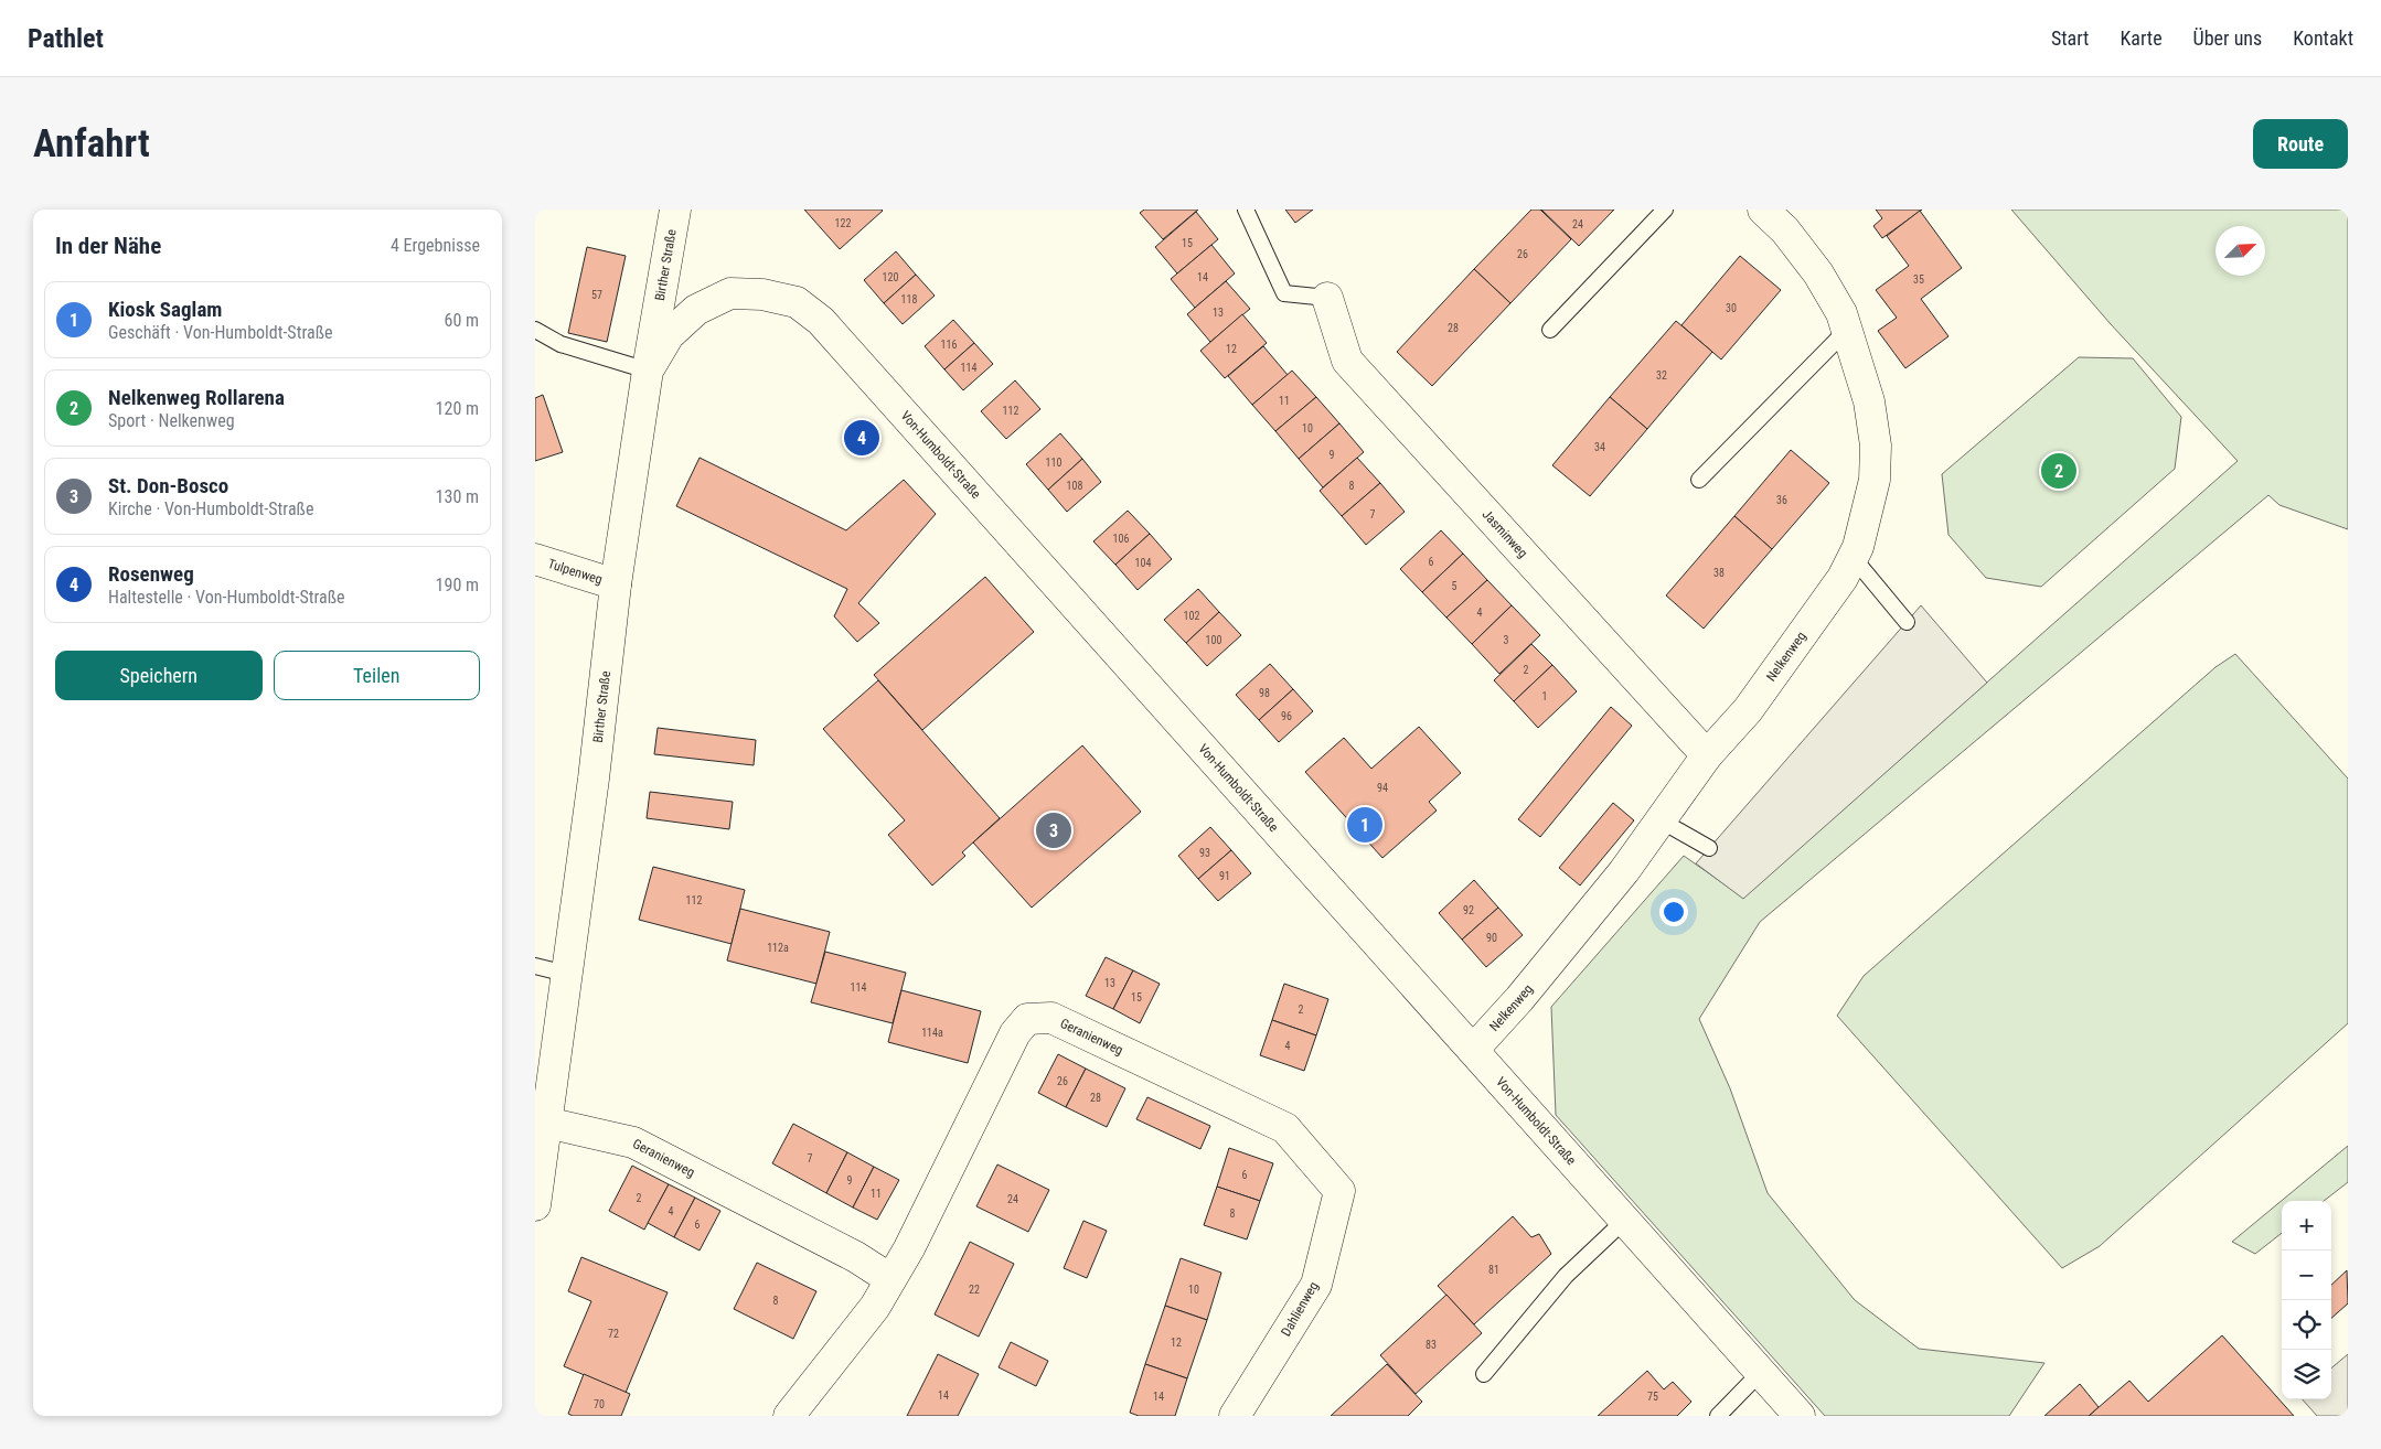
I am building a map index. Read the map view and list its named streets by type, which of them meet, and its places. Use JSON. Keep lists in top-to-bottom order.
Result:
{
  "streets": {
    "street": [
      "Birther Straße",
      "Von-Humboldt-Straße",
      "Jasminweg",
      "Tulpenweg",
      "Nelkenweg",
      "Geranienweg",
      "Dahlienweg"
    ]
  },
  "crossings": [
    ["Birther Straße", "Von-Humboldt-Straße"],
    ["Birther Straße", "Tulpenweg"],
    ["Birther Straße", "Geranienweg"],
    ["Von-Humboldt-Straße", "Nelkenweg"],
    ["Jasminweg", "Nelkenweg"],
    ["Geranienweg", "Dahlienweg"]
  ],
  "house_numbers": [
    "122",
    "24",
    "15",
    "26",
    "120",
    "14",
    "35",
    "57",
    "118",
    "30",
    "13",
    "28",
    "116",
    "12",
    "114",
    "32",
    "11",
    "112",
    "10",
    "34",
    "9",
    "110",
    "108",
    "8",
    "36",
    "7",
    "106",
    "6",
    "104",
    "38",
    "5",
    "4",
    "102",
    "100",
    "3",
    "2",
    "98",
    "1",
    "96",
    "94",
    "93",
    "91",
    "112",
    "92",
    "90",
    "112a",
    "13",
    "114",
    "15",
    "2",
    "114a",
    "4",
    "26",
    "28",
    "7",
    "6",
    "9",
    "11",
    "2",
    "24",
    "4",
    "8",
    "6",
    "81",
    "22",
    "10",
    "8",
    "72",
    "12",
    "83",
    "14",
    "14",
    "75",
    "70"
  ],
  "north": "top right",
  "page": {
    "header": "Pathlet",
    "nav": [
      "Start",
      "Karte",
      "Über uns",
      "Kontakt"
    ],
    "buttons": [
      "Route",
      ["Speichern", "Teilen"]
    ],
    "title": "Anfahrt",
    "heading": ["In der Nähe", "4 Ergebnisse"],
    "list": [
      {
        "mark": "1",
        "name": "Kiosk Saglam",
        "note": "Geschäft · Von-Humboldt-Straße",
        "value": "60 m"
      },
      {
        "mark": "2",
        "name": "Nelkenweg Rollarena",
        "note": "Sport · Nelkenweg",
        "value": "120 m"
      },
      {
        "mark": "3",
        "name": "St. Don-Bosco",
        "note": "Kirche · Von-Humboldt-Straße",
        "value": "130 m"
      },
      {
        "mark": "4",
        "name": "Rosenweg",
        "note": "Haltestelle · Von-Humboldt-Straße",
        "value": "190 m"
      }
    ],
    "pins": [
      "4",
      "2",
      "1",
      "3"
    ],
    "map_buttons": ["+", "−"]
  }
}
